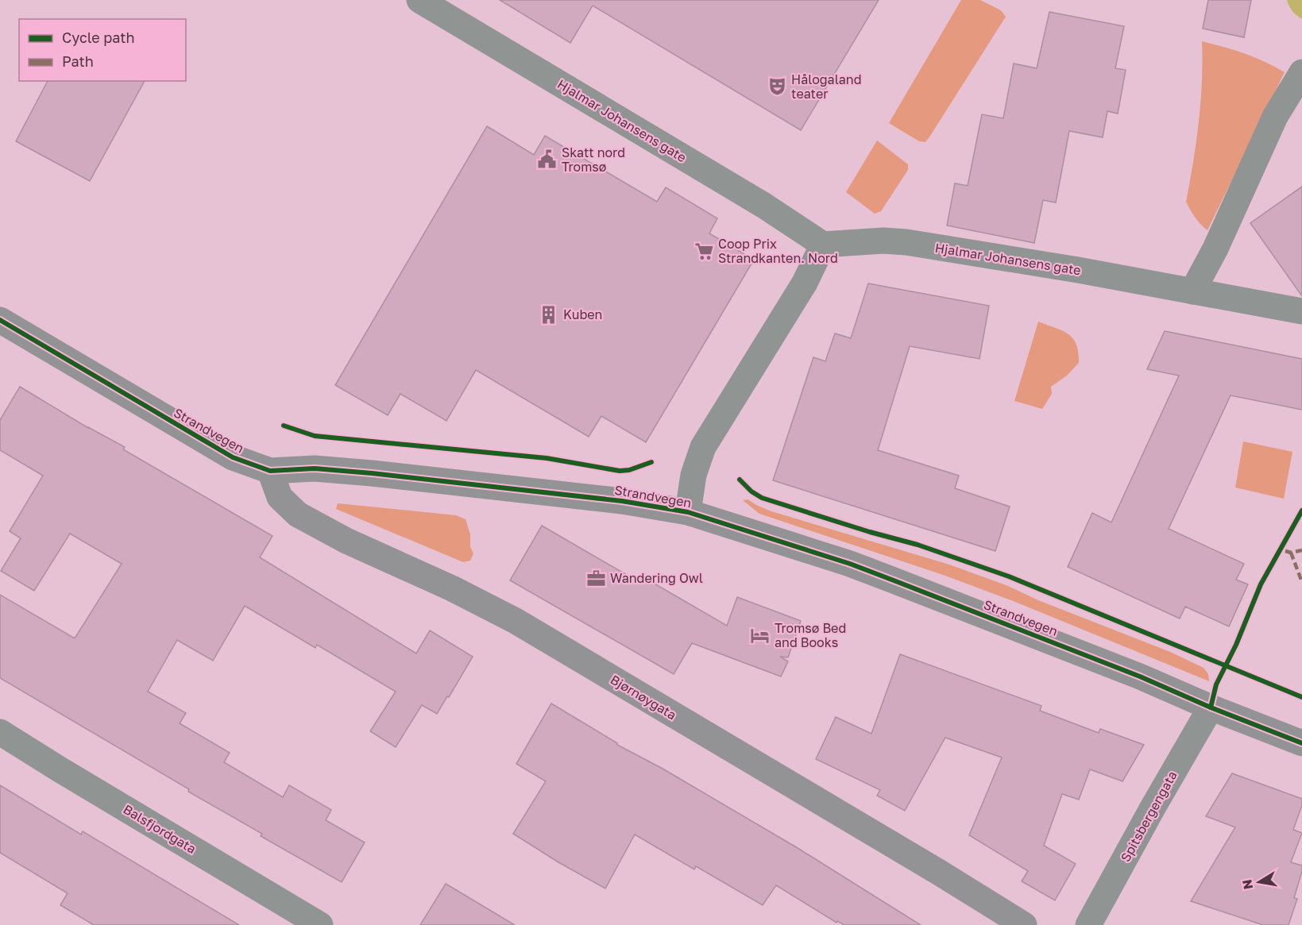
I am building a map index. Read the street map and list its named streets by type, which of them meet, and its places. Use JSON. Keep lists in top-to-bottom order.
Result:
{
  "streets": {
    "street": [
      "Hjalmar Johansens gate",
      "Strandvegen",
      "Bjørnøygata",
      "Spitsbergengata",
      "Balsfjordgata"
    ]
  },
  "crossings": [
    ["Strandvegen", "Bjørnøygata"],
    ["Strandvegen", "Spitsbergengata"]
  ],
  "places": {
    "theatre": ["Hålogaland teater"],
    "public building": ["Skatt nord Tromsø"],
    "supermarket": ["Coop Prix Strandkanten. Nord"],
    "building": ["Kuben"],
    "office": ["Wandering Owl"],
    "hotel": ["Tromsø Bed and Books"]
  },
  "legend": ["Cycle path", "Path"],
  "north": "left"
}
